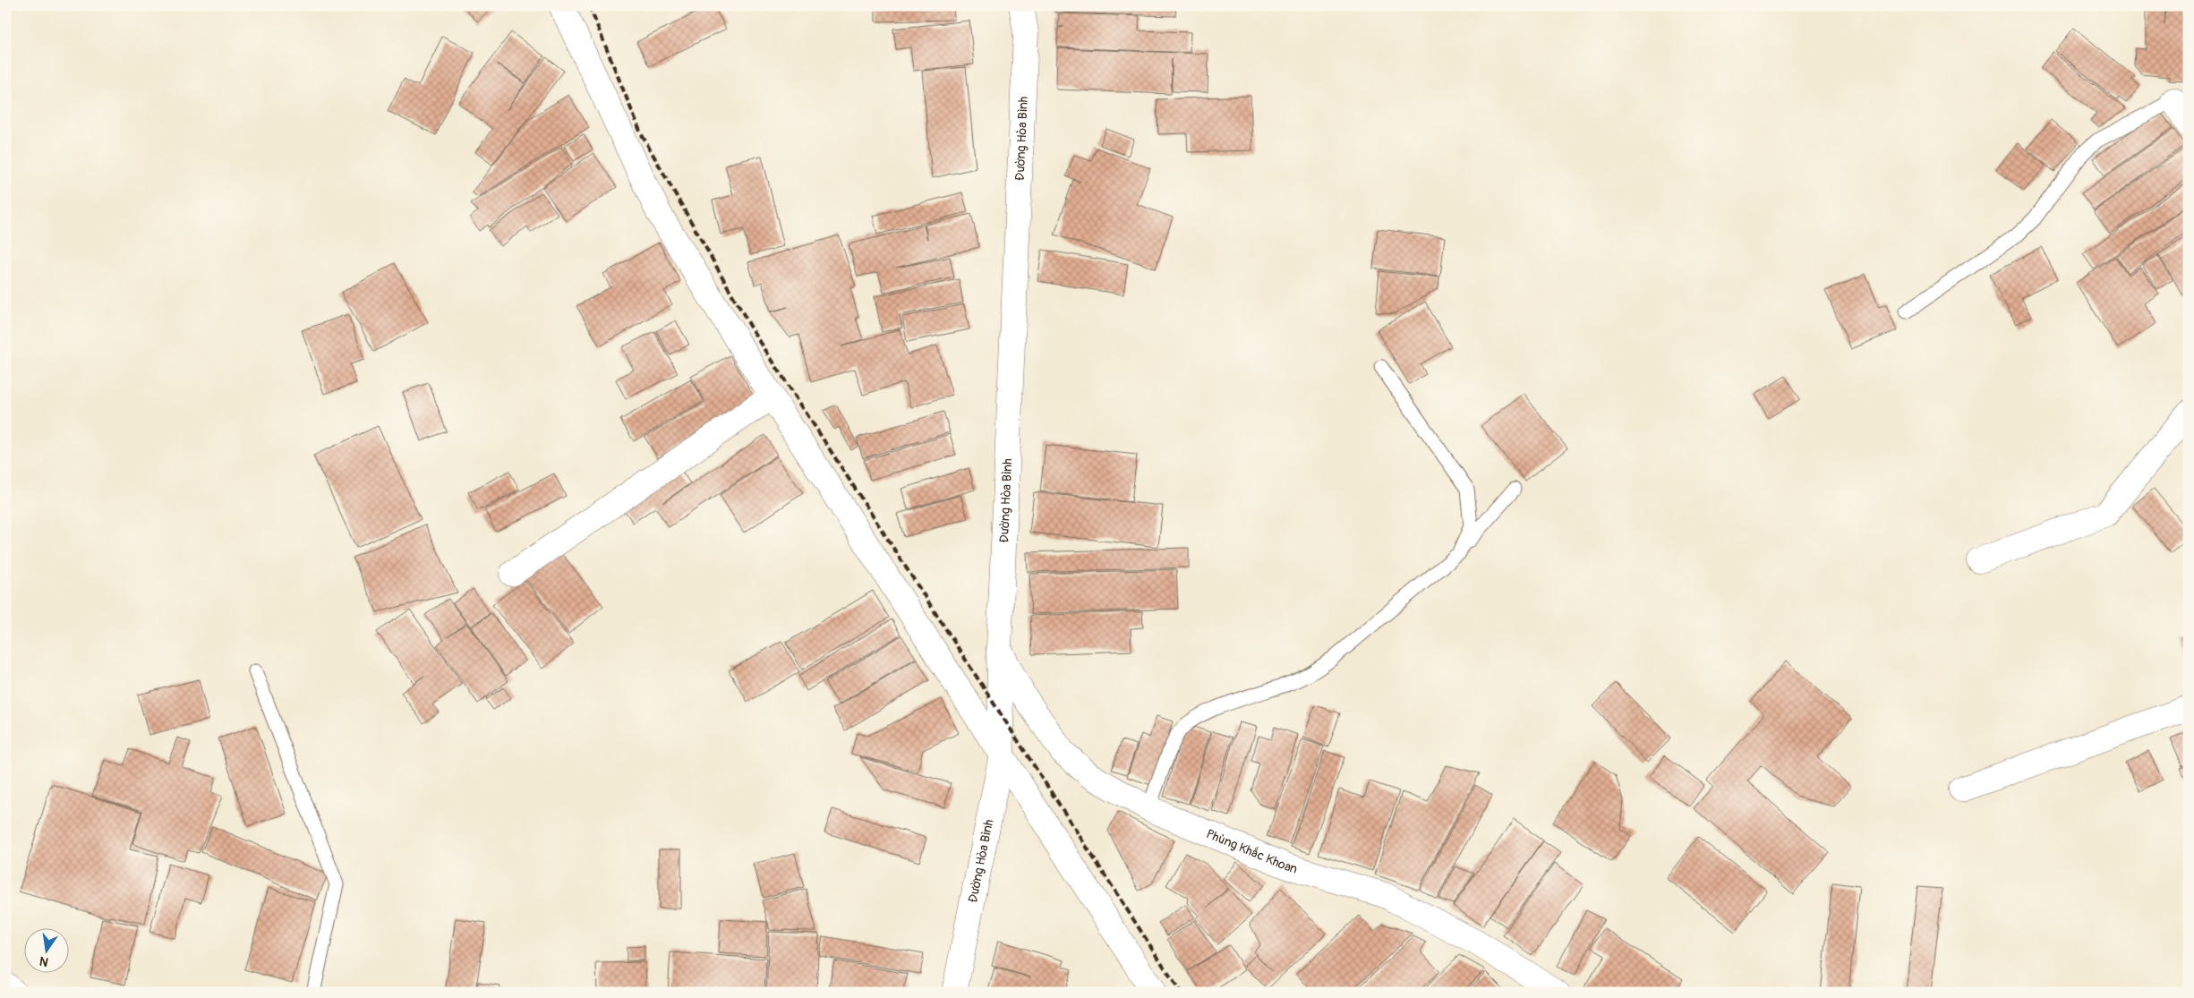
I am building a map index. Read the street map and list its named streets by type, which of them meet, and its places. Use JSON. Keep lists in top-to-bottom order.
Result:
{
  "streets": {
    "street": ["Đường Hòa Bình", "Phùng Khắc Khoan"]
  },
  "crossings": [
    ["Đường Hòa Bình", "Phùng Khắc Khoan"]
  ],
  "north": "bottom"
}
